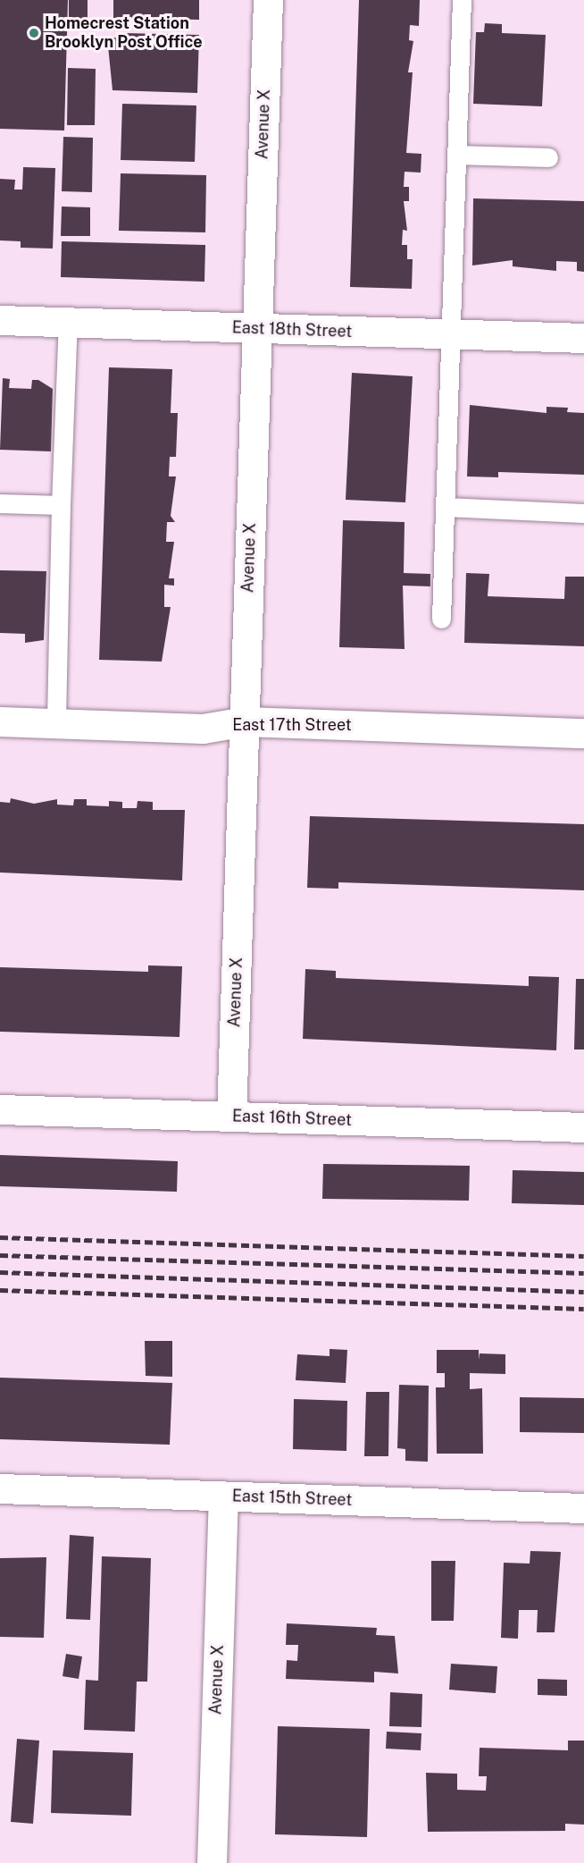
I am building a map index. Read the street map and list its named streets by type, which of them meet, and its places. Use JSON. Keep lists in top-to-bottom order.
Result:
{
  "streets": {
    "street": [
      "Avenue X",
      "East 18th Street",
      "East 17th Street",
      "East 16th Street",
      "East 15th Street"
    ]
  },
  "crossings": [
    ["Avenue X", "East 18th Street"],
    ["Avenue X", "East 17th Street"],
    ["Avenue X", "East 16th Street"],
    ["Avenue X", "East 15th Street"]
  ],
  "places": ["Homecrest Station Brooklyn Post Office"]
}
